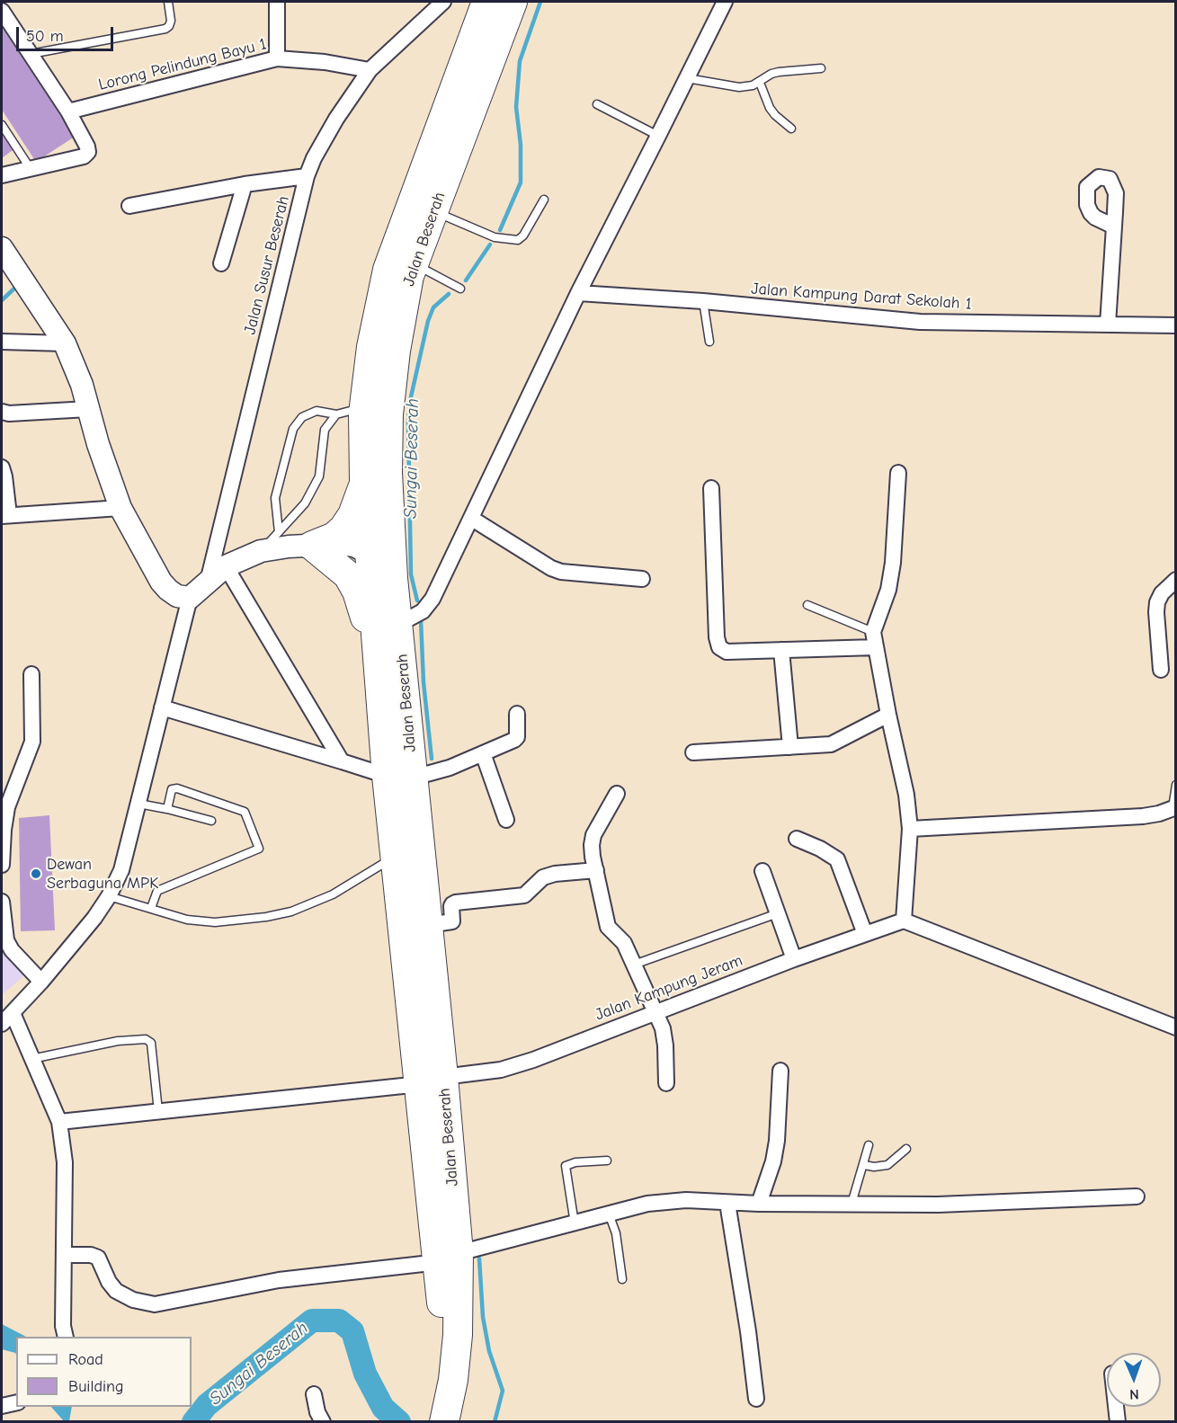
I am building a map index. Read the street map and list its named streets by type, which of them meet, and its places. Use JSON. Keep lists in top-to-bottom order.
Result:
{
  "streets": {
    "highway": ["Jalan Beserah"],
    "street": [
      "Lorong Pelindung Bayu 1",
      "Jalan Susur Beserah",
      "Jalan Kampung Darat Sekolah 1",
      "Jalan Kampung Jeram"
    ]
  },
  "crossings": [
    ["Lorong Pelindung Bayu 1", "Jalan Susur Beserah"],
    ["Jalan Beserah", "Jalan Kampung Jeram"]
  ],
  "water": ["Sungai Beserah"],
  "places": ["Dewan Serbaguna MPK"],
  "legend": ["Road", "Building"],
  "scale_bar": "50 m",
  "north": "bottom"
}
